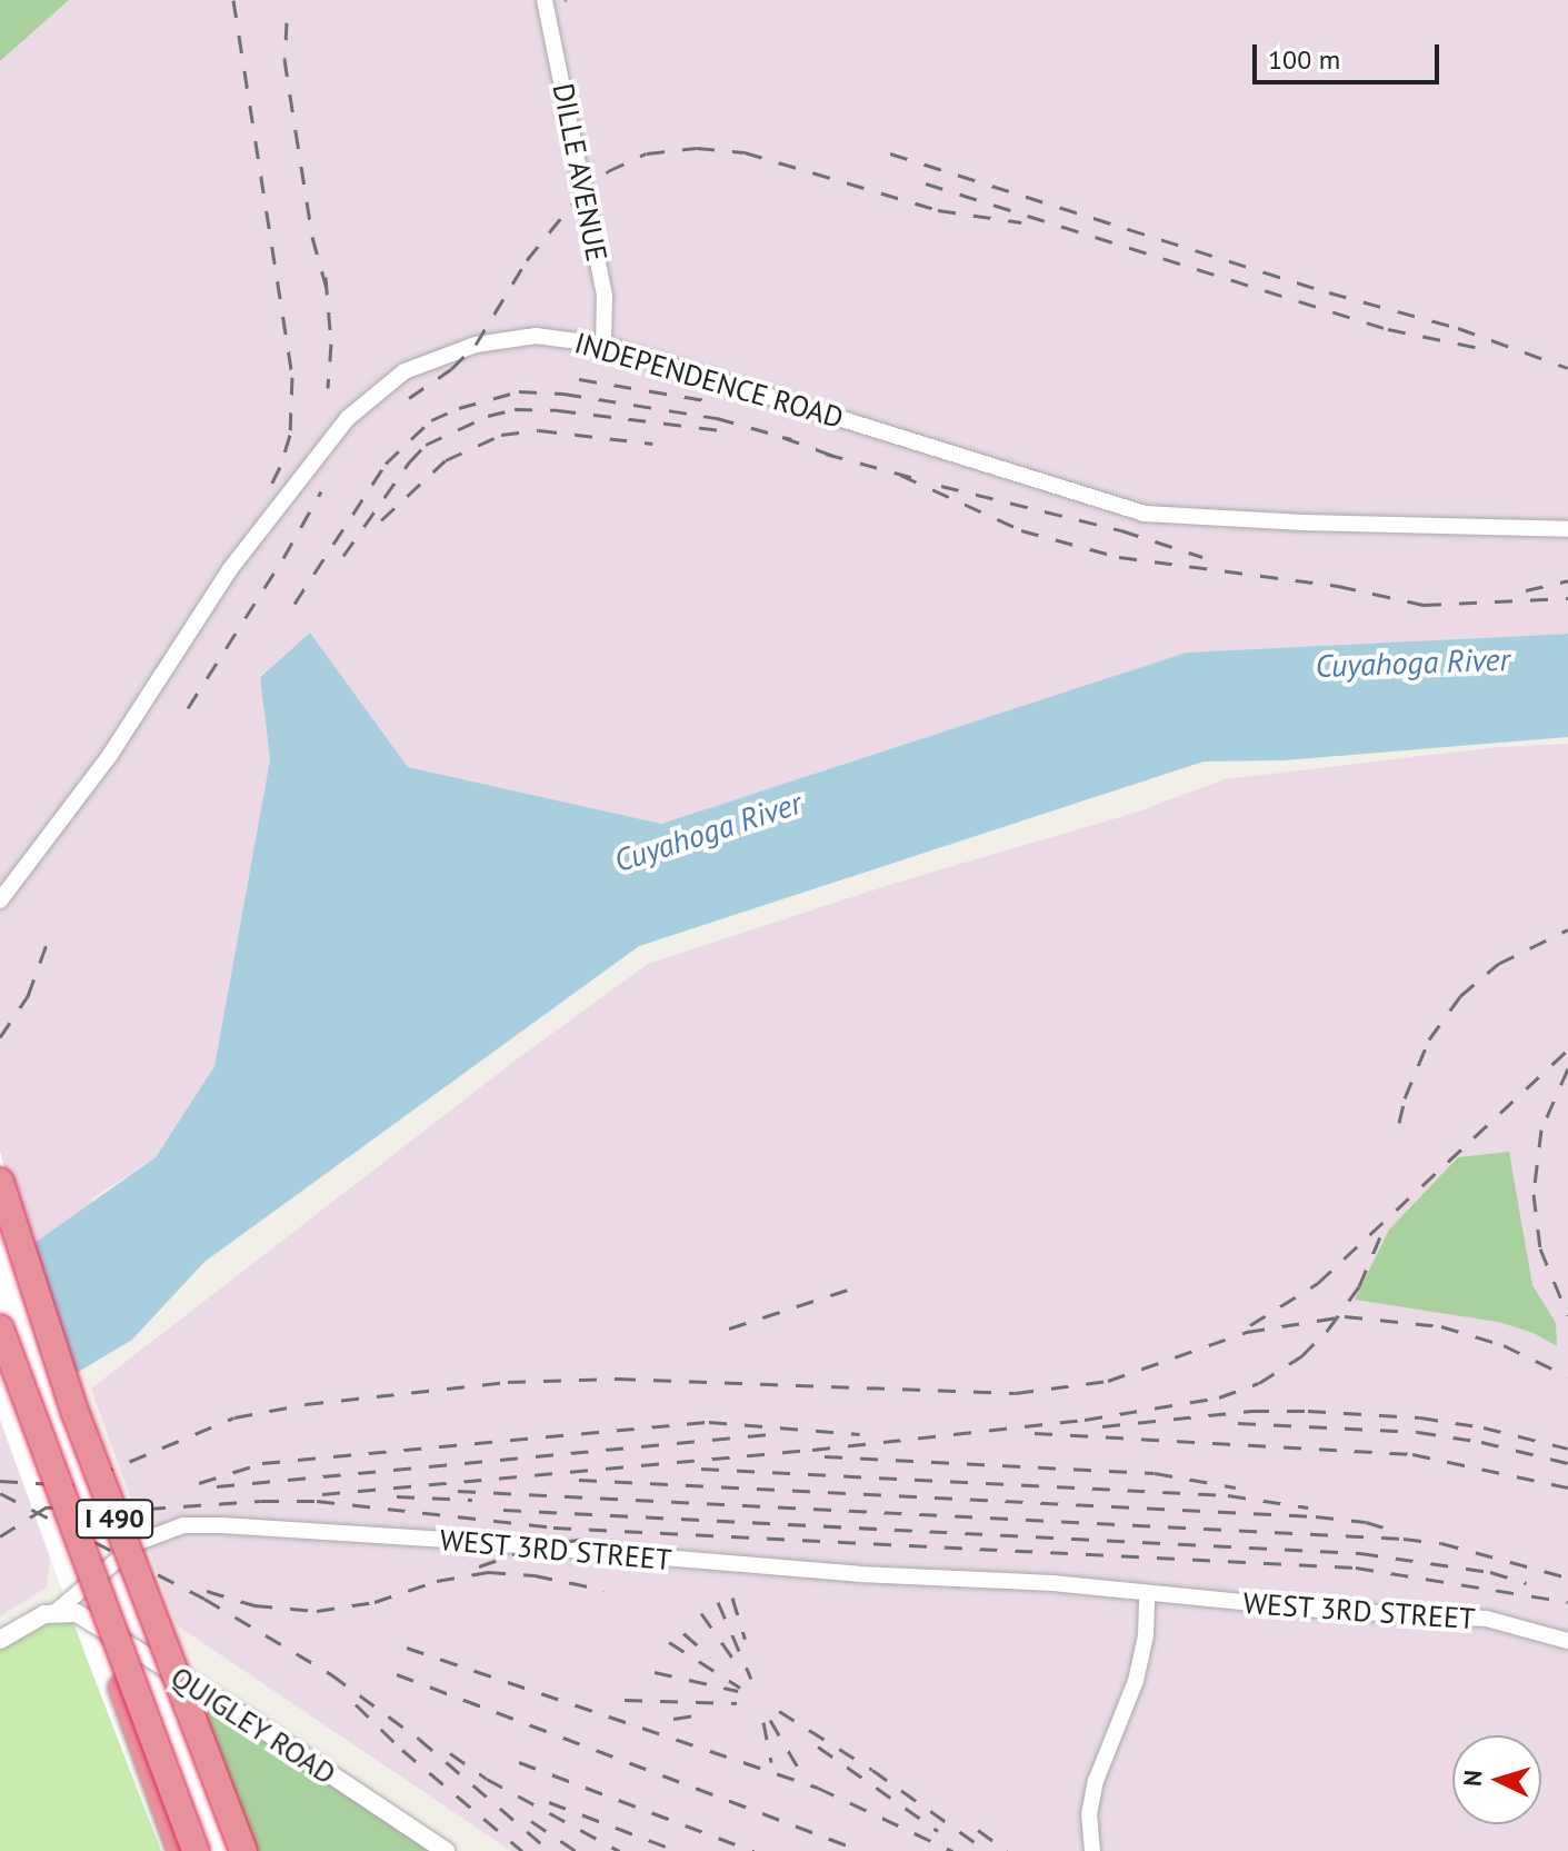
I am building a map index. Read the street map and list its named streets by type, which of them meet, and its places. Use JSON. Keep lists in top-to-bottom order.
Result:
{
  "streets": {
    "highway": ["I 490"],
    "street": [
      "DILLE AVENUE",
      "INDEPENDENCE ROAD",
      "WEST 3RD STREET",
      "QUIGLEY ROAD"
    ]
  },
  "crossings": [
    ["DILLE AVENUE", "INDEPENDENCE ROAD"],
    ["WEST 3RD STREET", "QUIGLEY ROAD"]
  ],
  "water": ["Cuyahoga River"],
  "scale_bar": "100 m",
  "north": "left"
}
